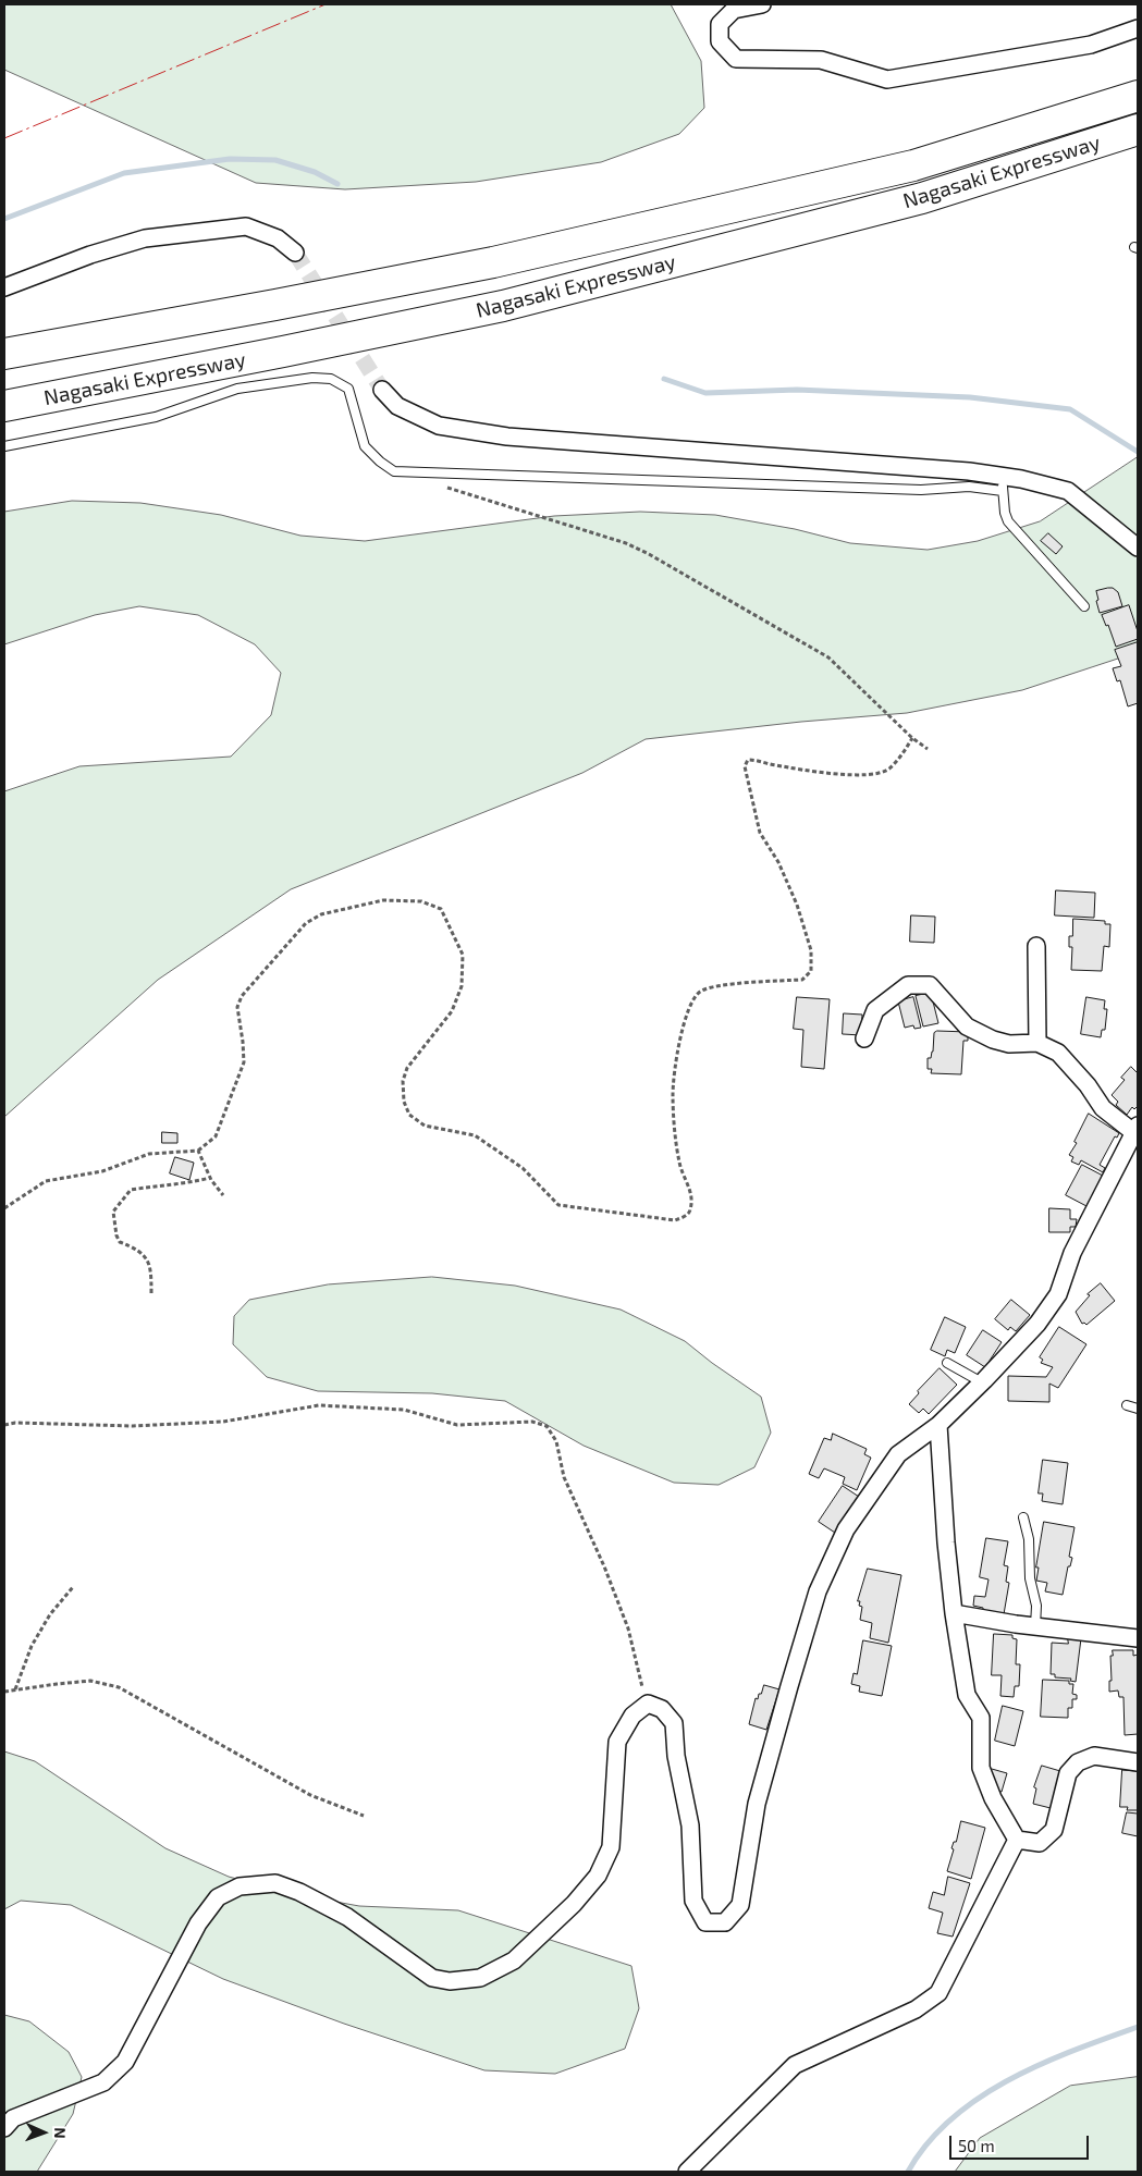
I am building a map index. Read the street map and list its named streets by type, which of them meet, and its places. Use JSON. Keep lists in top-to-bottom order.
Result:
{
  "streets": {
    "highway": ["Nagasaki Expressway"]
  },
  "scale_bar": "50 m",
  "north": "right"
}
